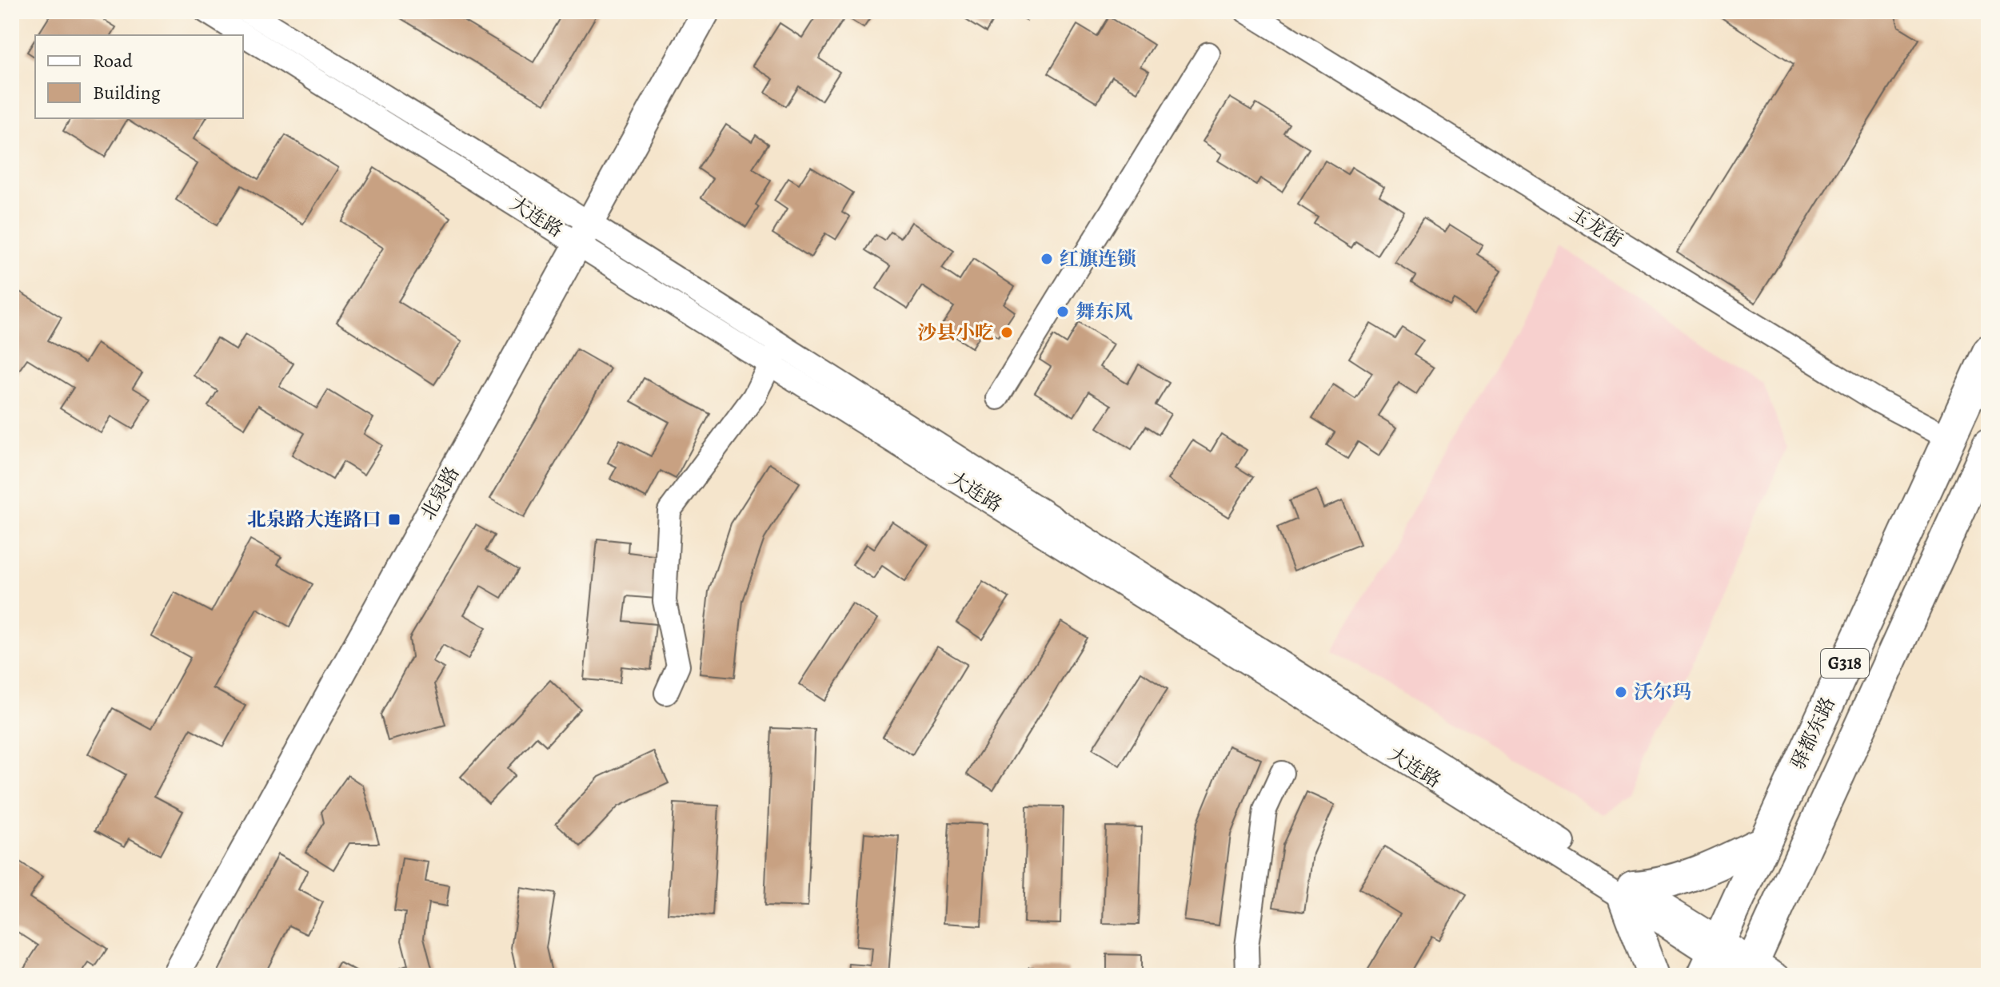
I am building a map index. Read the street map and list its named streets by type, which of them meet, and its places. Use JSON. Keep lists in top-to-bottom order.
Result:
{
  "streets": {
    "highway": ["G318", "驿都东路"],
    "main road": ["北泉路"],
    "street": ["大连路", "玉龙街"]
  },
  "crossings": [
    ["大连路", "北泉路"],
    ["大连路", "驿都东路"],
    ["玉龙街", "驿都东路"]
  ],
  "places": {
    "other": [
      "红旗连锁",
      "舞东风",
      "沙县小吃",
      "沃尔玛"
    ],
    "transit": ["北泉路大连路口"]
  },
  "legend": ["Road", "Building"]
}
